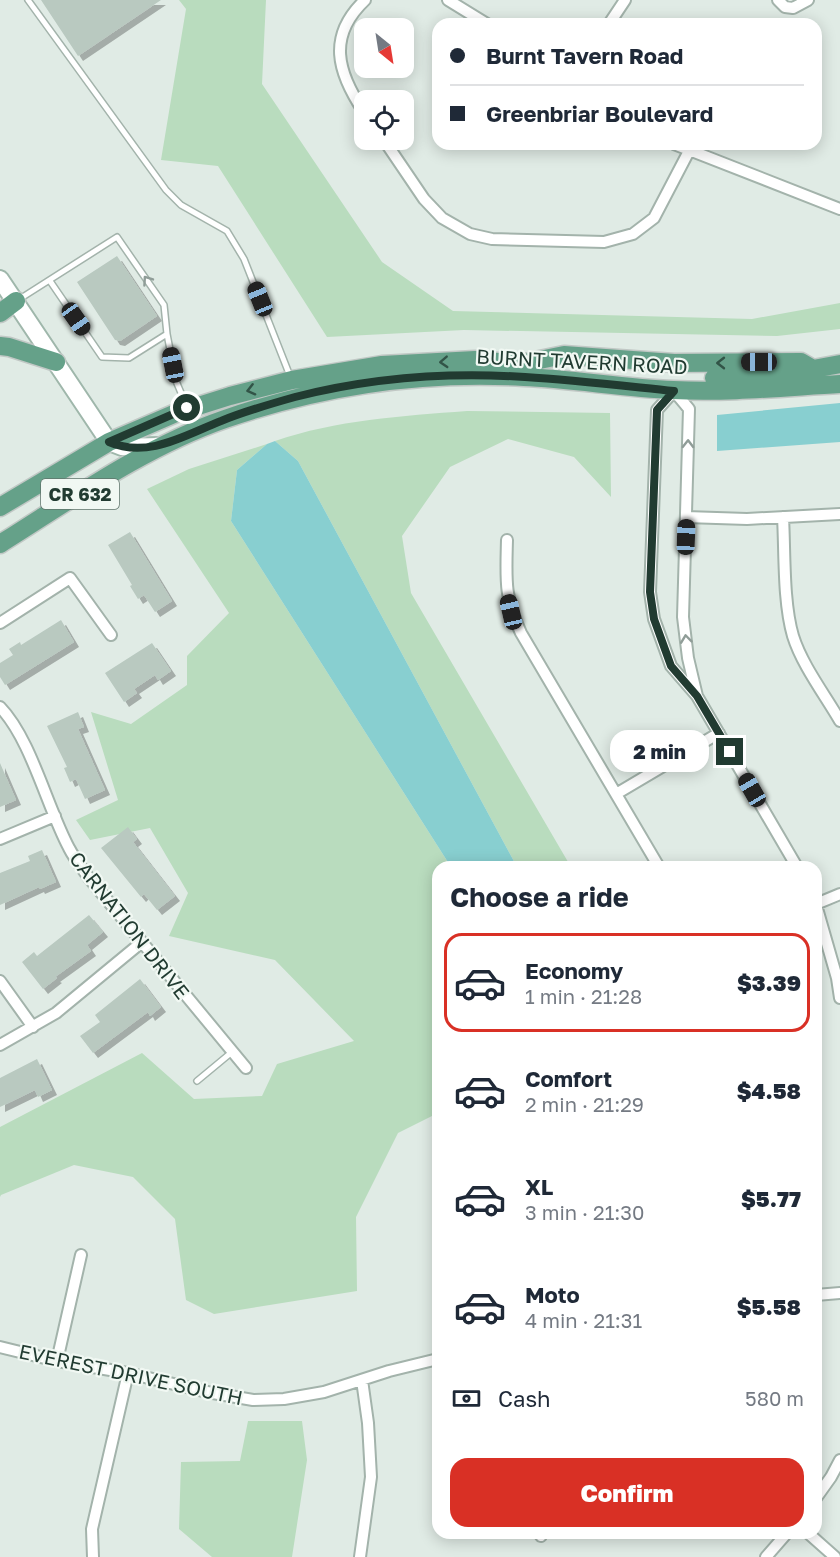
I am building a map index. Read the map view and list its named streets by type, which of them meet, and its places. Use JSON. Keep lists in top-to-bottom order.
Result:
{
  "streets": {
    "main road": ["BURNT TAVERN ROAD", "CR 632"],
    "street": ["CARNATION DRIVE", "EVEREST DRIVE SOUTH"]
  },
  "north": "bottom right",
  "page": {
    "banner": ["Burnt Tavern Road", "Greenbriar Boulevard"],
    "bubble": "2 min",
    "heading": "Choose a ride",
    "list": [
      {
        "name": "Economy",
        "note": "1 min · 21:28",
        "value": "$3.39"
      },
      {
        "name": "Comfort",
        "note": "2 min · 21:29",
        "value": "$4.58"
      },
      {
        "name": "XL",
        "note": "3 min · 21:30",
        "value": "$5.77"
      },
      {
        "name": "Moto",
        "note": "4 min · 21:31",
        "value": "$5.58"
      }
    ],
    "pay": ["Cash", "580 m"],
    "buttons": "Confirm"
  }
}
